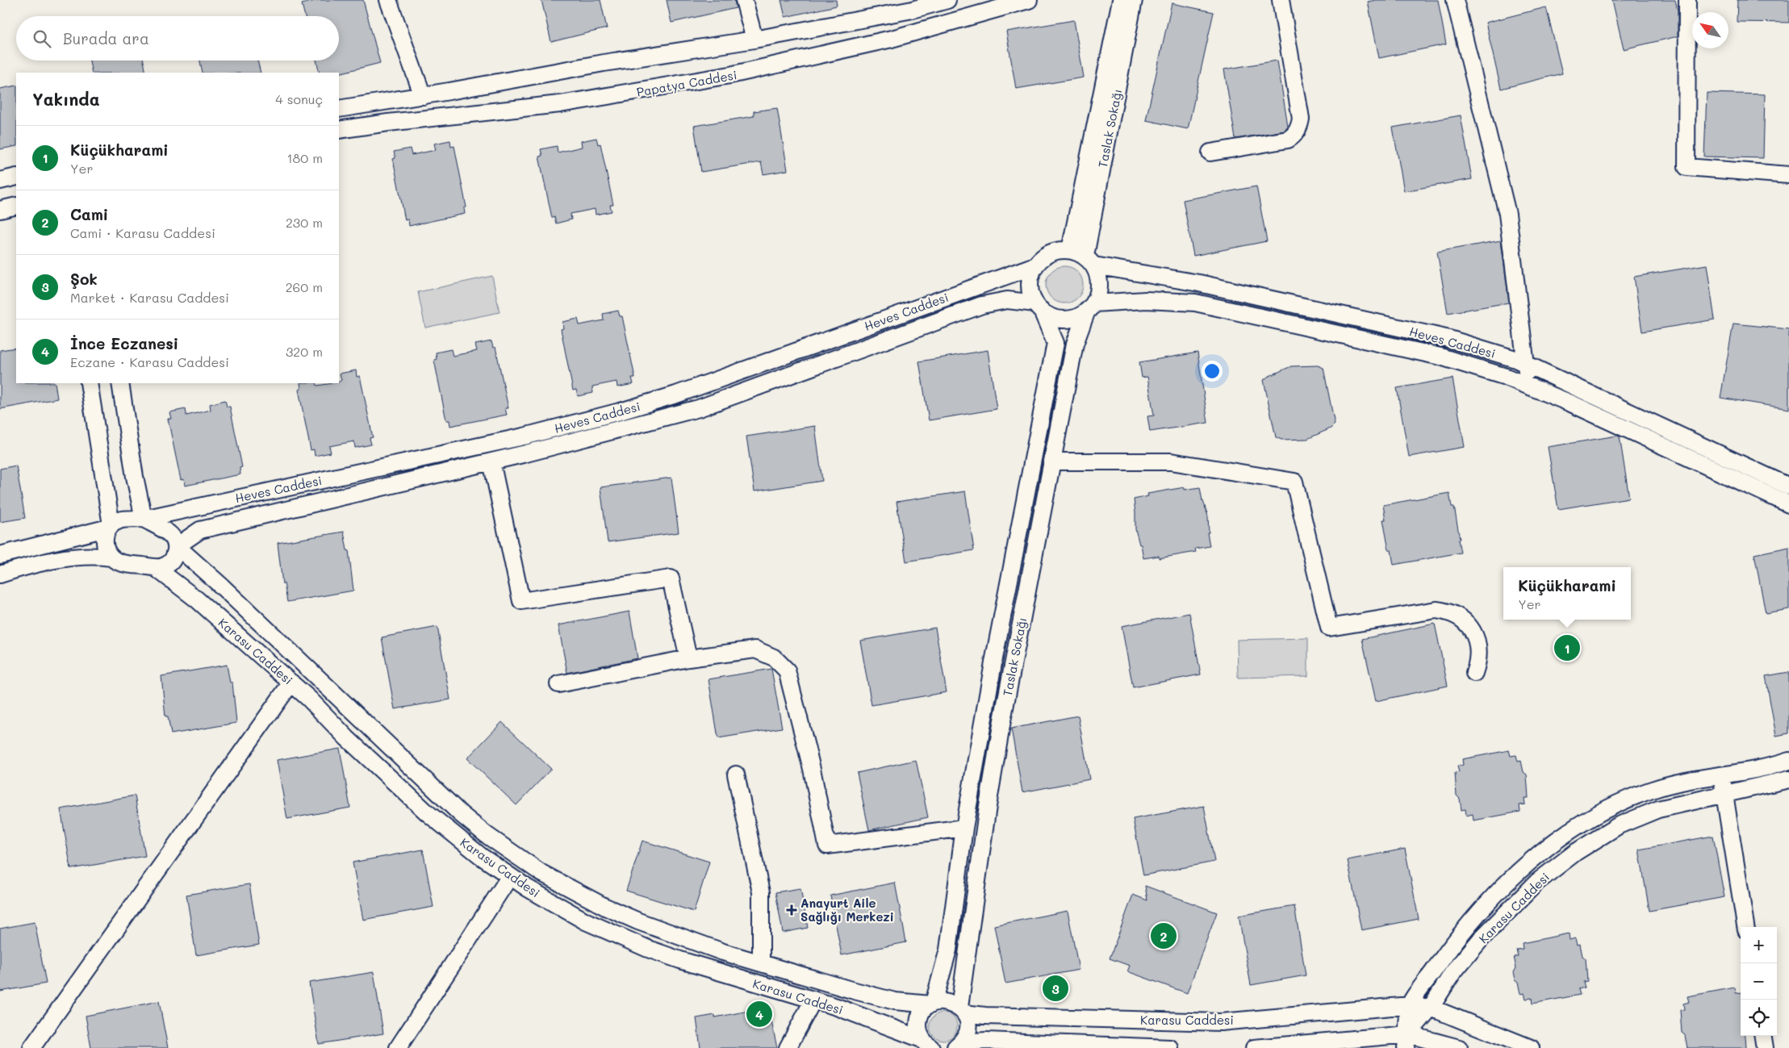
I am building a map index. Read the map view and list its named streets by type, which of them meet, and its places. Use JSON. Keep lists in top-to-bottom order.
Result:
{
  "streets": {
    "street": [
      "Papatya Caddesi",
      "Taslak Sokağı",
      "Heves Caddesi",
      "Karasu Caddesi"
    ]
  },
  "crossings": [
    ["Taslak Sokağı", "Heves Caddesi"],
    ["Taslak Sokağı", "Karasu Caddesi"],
    ["Heves Caddesi", "Karasu Caddesi"]
  ],
  "places": {
    "health": ["Anayurt Aile Sağlığı Merkezi"]
  },
  "north": "top left",
  "page": {
    "search": "Burada ara",
    "heading": ["Yakında", "4 sonuç"],
    "list": [
      {
        "mark": "1",
        "name": "Küçükharami",
        "note": "Yer",
        "value": "180 m"
      },
      {
        "mark": "2",
        "name": "Cami",
        "note": "Cami · Karasu Caddesi",
        "value": "230 m"
      },
      {
        "mark": "3",
        "name": "Şok",
        "note": "Market · Karasu Caddesi",
        "value": "260 m"
      },
      {
        "mark": "4",
        "name": "İnce Eczanesi",
        "note": "Eczane · Karasu Caddesi",
        "value": "320 m"
      }
    ],
    "popup": ["Küçükharami", "Yer"],
    "pins": [
      "1",
      "2",
      "3",
      "4"
    ],
    "map_buttons": ["+", "−"]
  }
}
